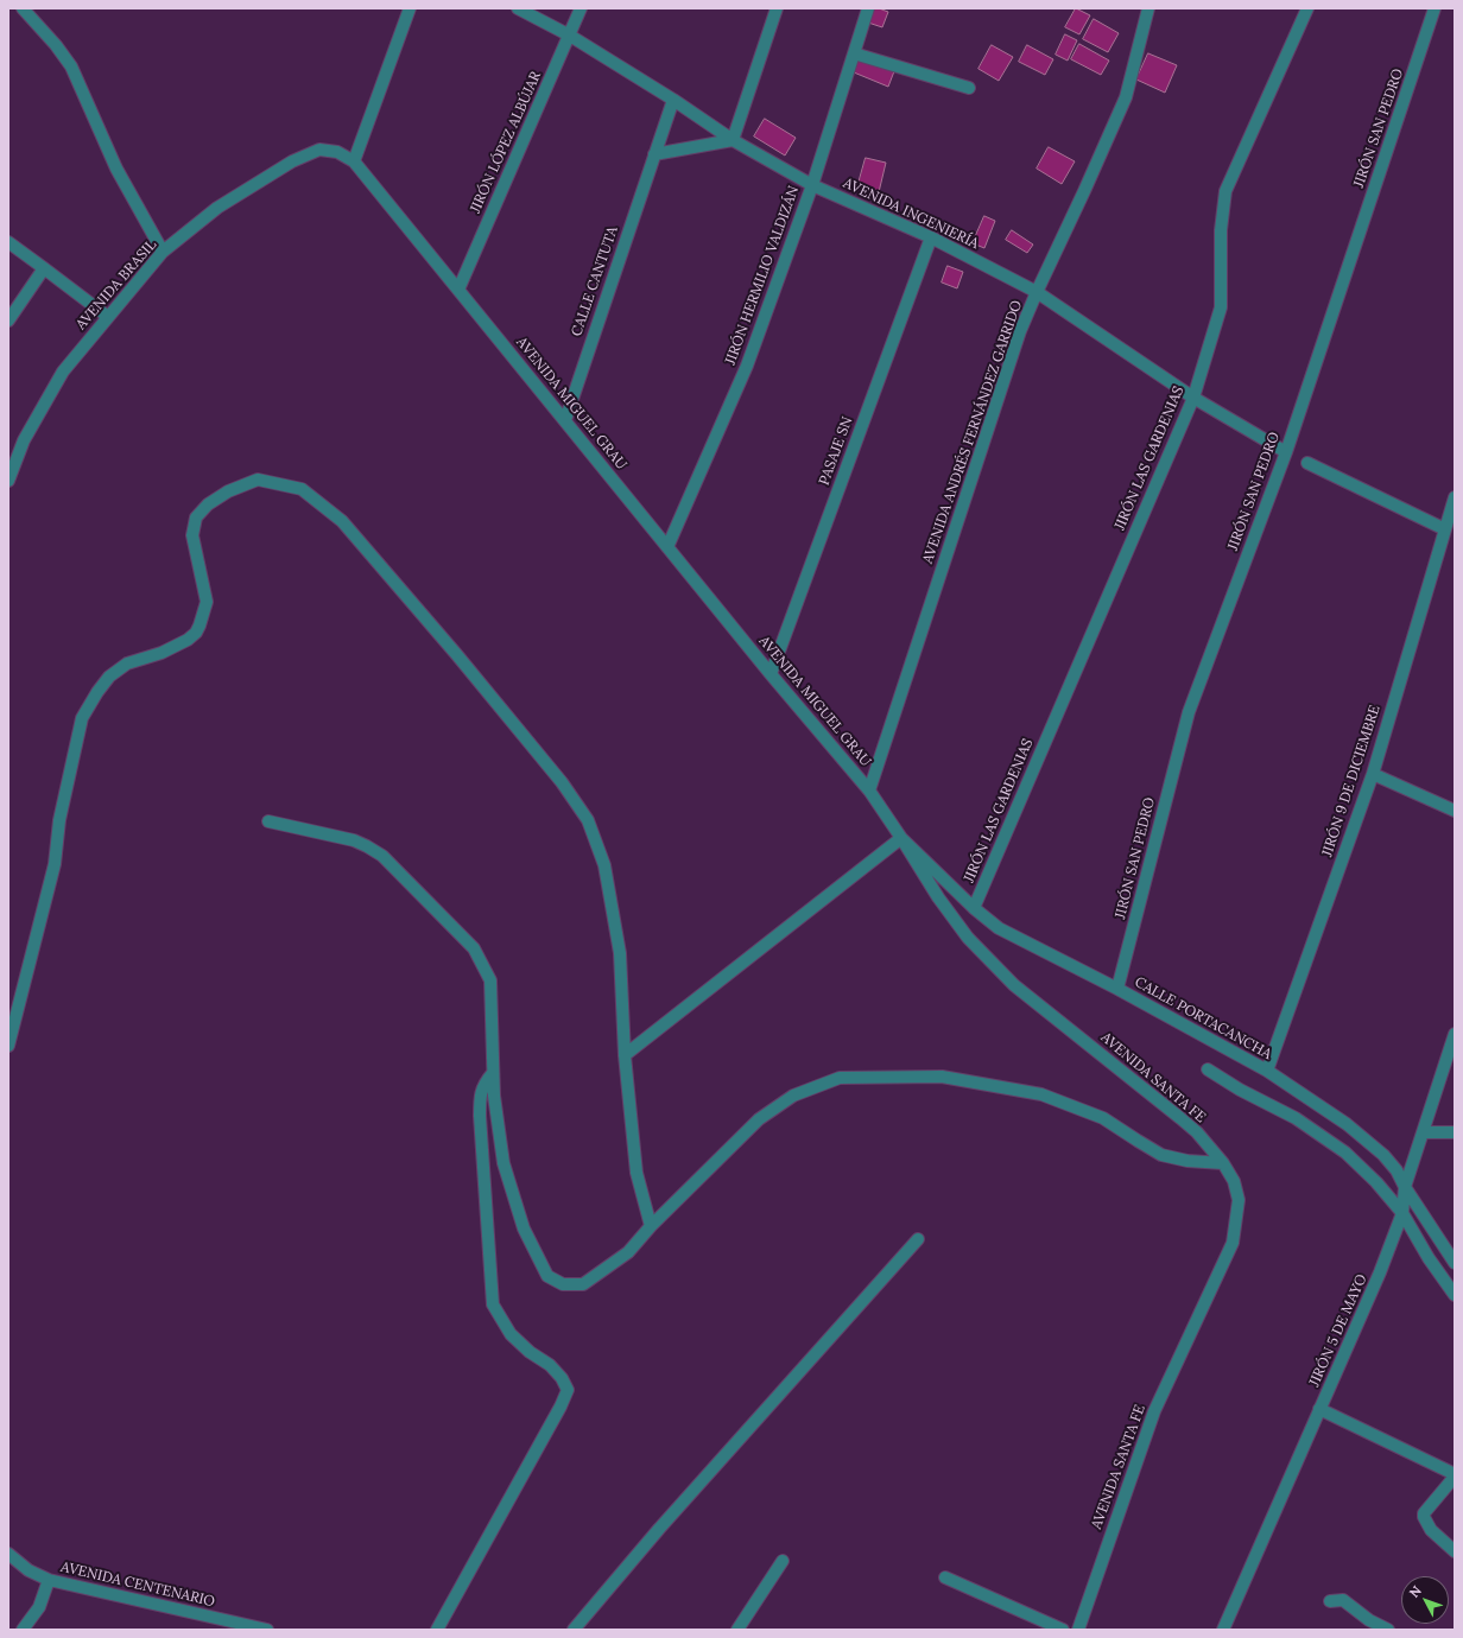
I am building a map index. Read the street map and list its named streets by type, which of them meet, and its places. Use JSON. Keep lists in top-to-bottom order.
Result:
{
  "streets": {
    "street": [
      "JIRÓN SAN PEDRO",
      "JIRÓN LÓPEZ ALBÚJAR",
      "AVENIDA INGENIERÍA",
      "JIRÓN HERMILIO VALDIZÁN",
      "CALLE CANTUTA",
      "AVENIDA BRASIL",
      "AVENIDA MIGUEL GRAU",
      "AVENIDA ANDRÉS FERNÁNDEZ GARRIDO",
      "PASAJE SN",
      "JIRÓN LAS GARDENIAS",
      "JIRÓN 9 DE DICIEMBRE",
      "CALLE PORTACANCHA",
      "AVENIDA SANTA FE",
      "JIRÓN 5 DE MAYO",
      "AVENIDA CENTENARIO"
    ]
  },
  "crossings": [
    ["JIRÓN SAN PEDRO", "AVENIDA INGENIERÍA"],
    ["JIRÓN SAN PEDRO", "CALLE PORTACANCHA"],
    ["JIRÓN LÓPEZ ALBÚJAR", "AVENIDA INGENIERÍA"],
    ["JIRÓN LÓPEZ ALBÚJAR", "AVENIDA MIGUEL GRAU"],
    ["AVENIDA INGENIERÍA", "JIRÓN HERMILIO VALDIZÁN"],
    ["AVENIDA INGENIERÍA", "CALLE CANTUTA"],
    ["AVENIDA INGENIERÍA", "AVENIDA ANDRÉS FERNÁNDEZ GARRIDO"],
    ["AVENIDA INGENIERÍA", "PASAJE SN"],
    ["AVENIDA INGENIERÍA", "JIRÓN LAS GARDENIAS"],
    ["JIRÓN HERMILIO VALDIZÁN", "AVENIDA MIGUEL GRAU"],
    ["CALLE CANTUTA", "AVENIDA MIGUEL GRAU"],
    ["AVENIDA BRASIL", "AVENIDA MIGUEL GRAU"],
    ["AVENIDA MIGUEL GRAU", "AVENIDA ANDRÉS FERNÁNDEZ GARRIDO"],
    ["AVENIDA MIGUEL GRAU", "PASAJE SN"],
    ["AVENIDA MIGUEL GRAU", "AVENIDA SANTA FE"],
    ["AVENIDA ANDRÉS FERNÁNDEZ GARRIDO", "AVENIDA SANTA FE"],
    ["JIRÓN LAS GARDENIAS", "CALLE PORTACANCHA"],
    ["JIRÓN 9 DE DICIEMBRE", "CALLE PORTACANCHA"],
    ["CALLE PORTACANCHA", "AVENIDA SANTA FE"],
    ["CALLE PORTACANCHA", "JIRÓN 5 DE MAYO"]
  ],
  "north": "top left"
}
